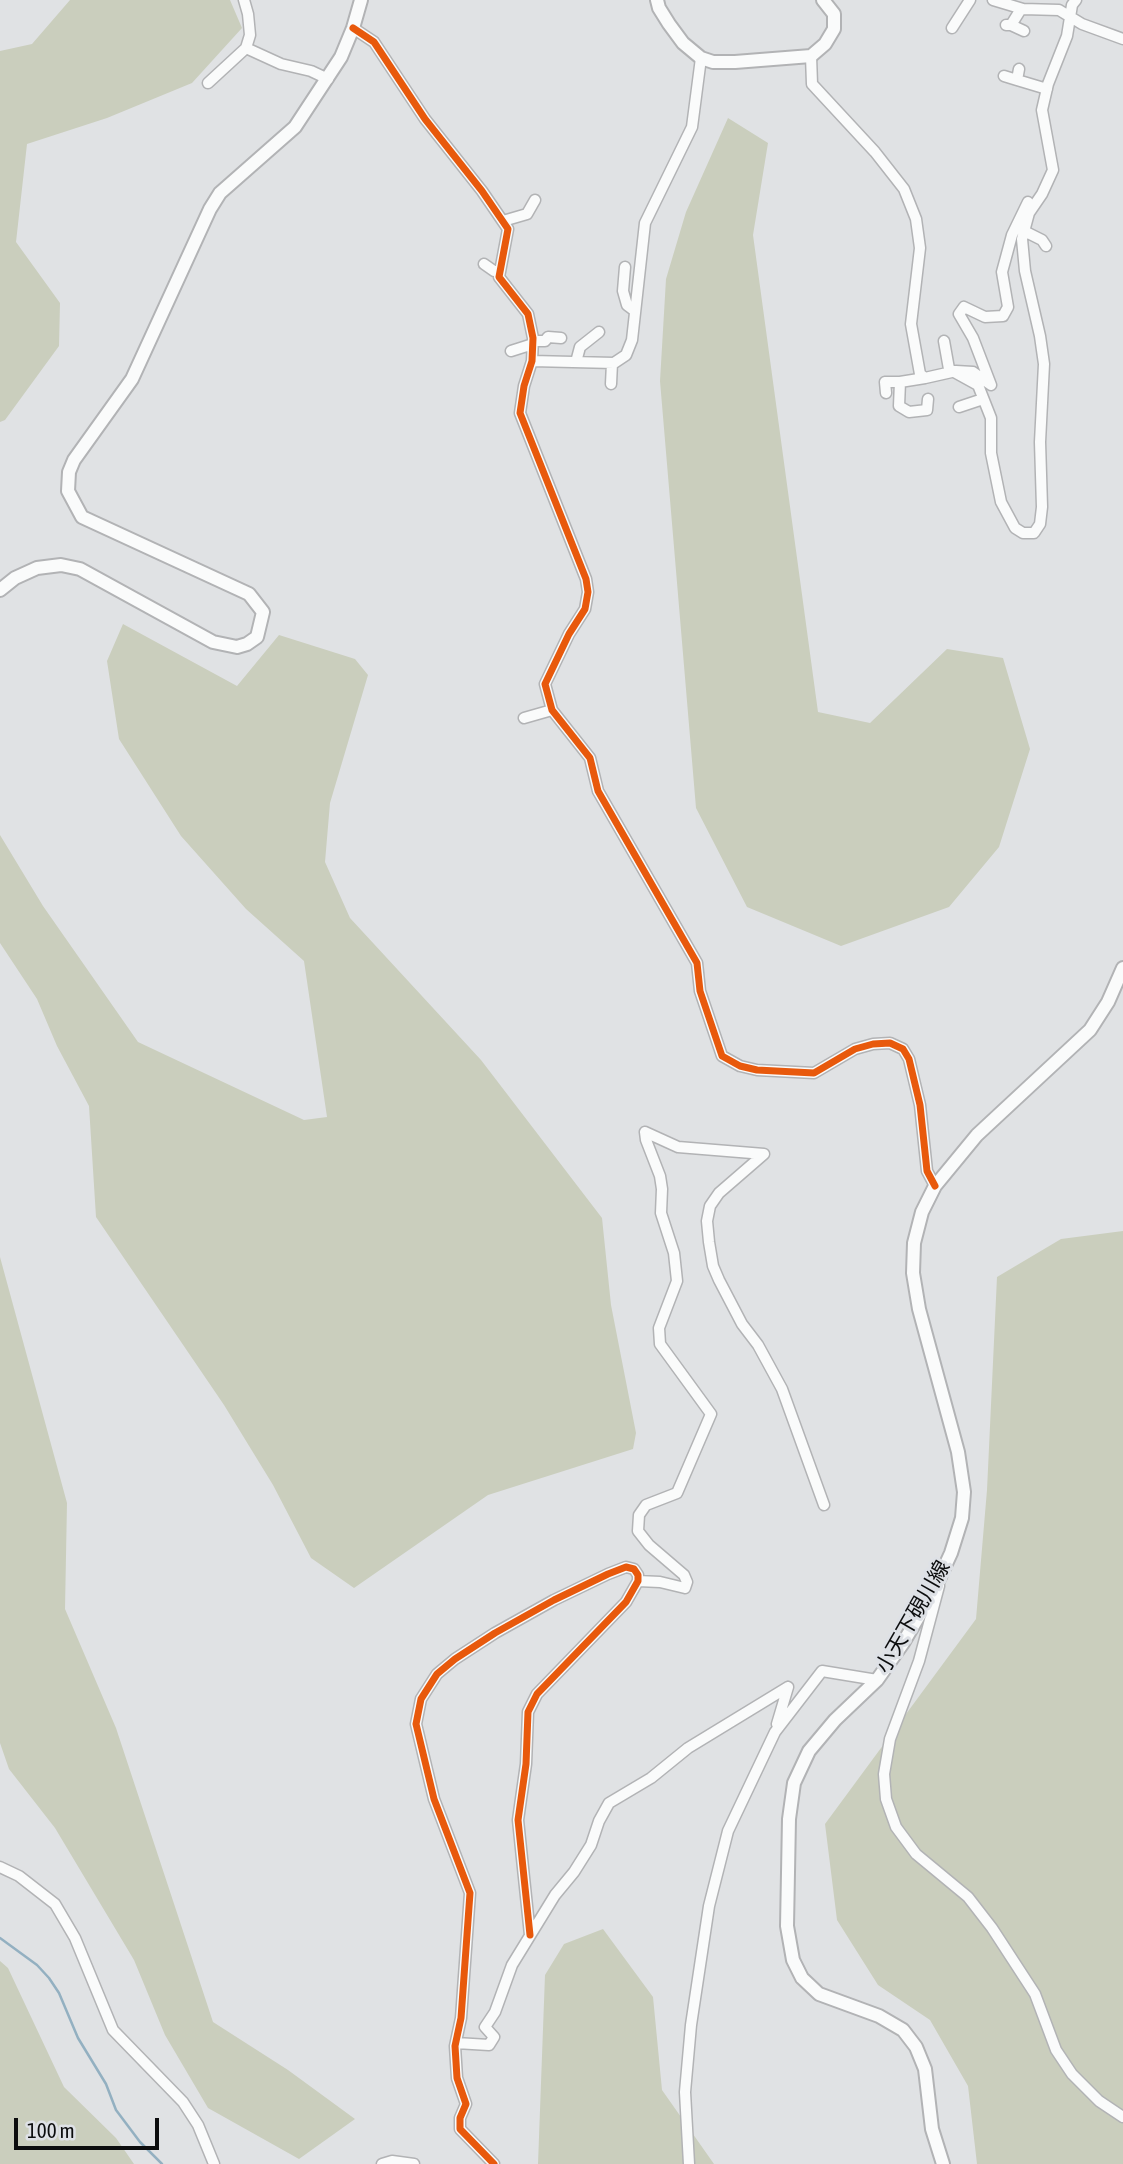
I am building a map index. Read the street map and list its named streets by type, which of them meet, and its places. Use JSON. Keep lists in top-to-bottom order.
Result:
{
  "streets": {
    "main road": ["小天下硯川線"]
  },
  "scale_bar": "100 m"
}
